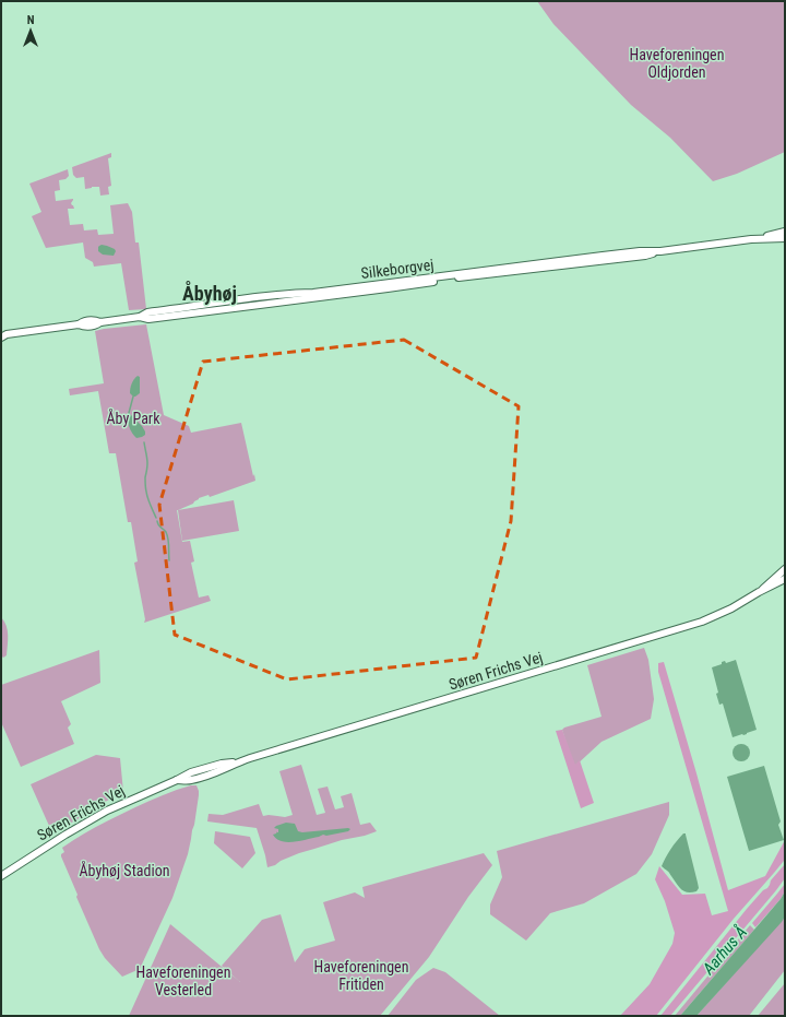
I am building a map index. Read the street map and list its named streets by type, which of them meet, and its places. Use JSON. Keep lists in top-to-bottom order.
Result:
{
  "streets": {
    "street": ["Silkeborgvej", "Søren Frichs Vej"]
  },
  "districts": ["Åbyhøj"],
  "water": ["Aarhus Å"],
  "parks": [
    "Haveforeningen Oldjorden",
    "Åby Park",
    "Åbyhøj Stadion",
    "Haveforeningen Fritiden",
    "Haveforeningen Vesterled"
  ],
  "north": "top"
}
